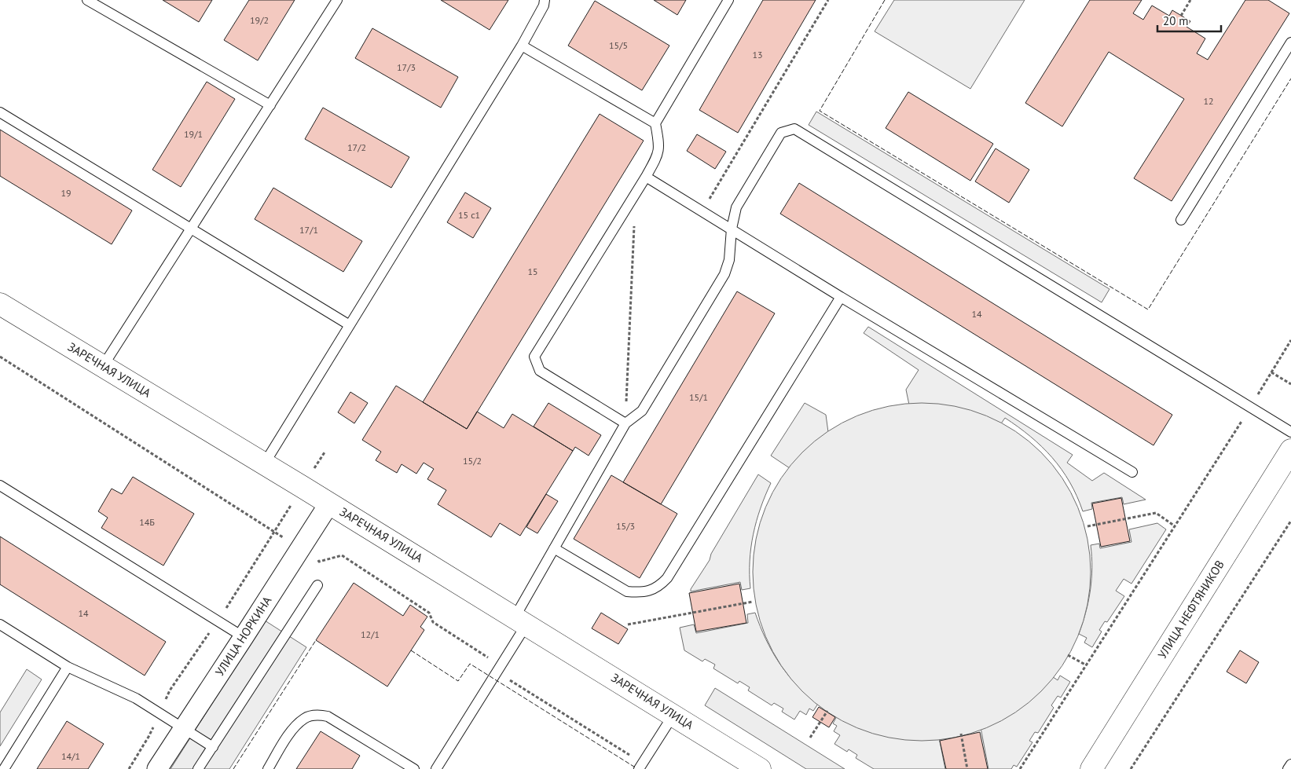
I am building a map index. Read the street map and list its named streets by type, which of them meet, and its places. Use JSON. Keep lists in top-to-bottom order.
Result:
{
  "streets": {
    "main road": ["ЗАРЕЧНАЯ УЛИЦА", "УЛИЦА НЕФТЯНИКОВ"],
    "street": ["УЛИЦА НОРКИНА"]
  },
  "crossings": [
    ["ЗАРЕЧНАЯ УЛИЦА", "УЛИЦА НОРКИНА"]
  ],
  "house_numbers": [
    "19/2",
    "15/5",
    "13",
    "17/3",
    "12",
    "19/1",
    "17/2",
    "19",
    "15 с1",
    "17/1",
    "15",
    "14",
    "15/1",
    "15/2",
    "14Б",
    "15/3",
    "14",
    "12/1",
    "14/1"
  ],
  "scale_bar": "20 m"
}
